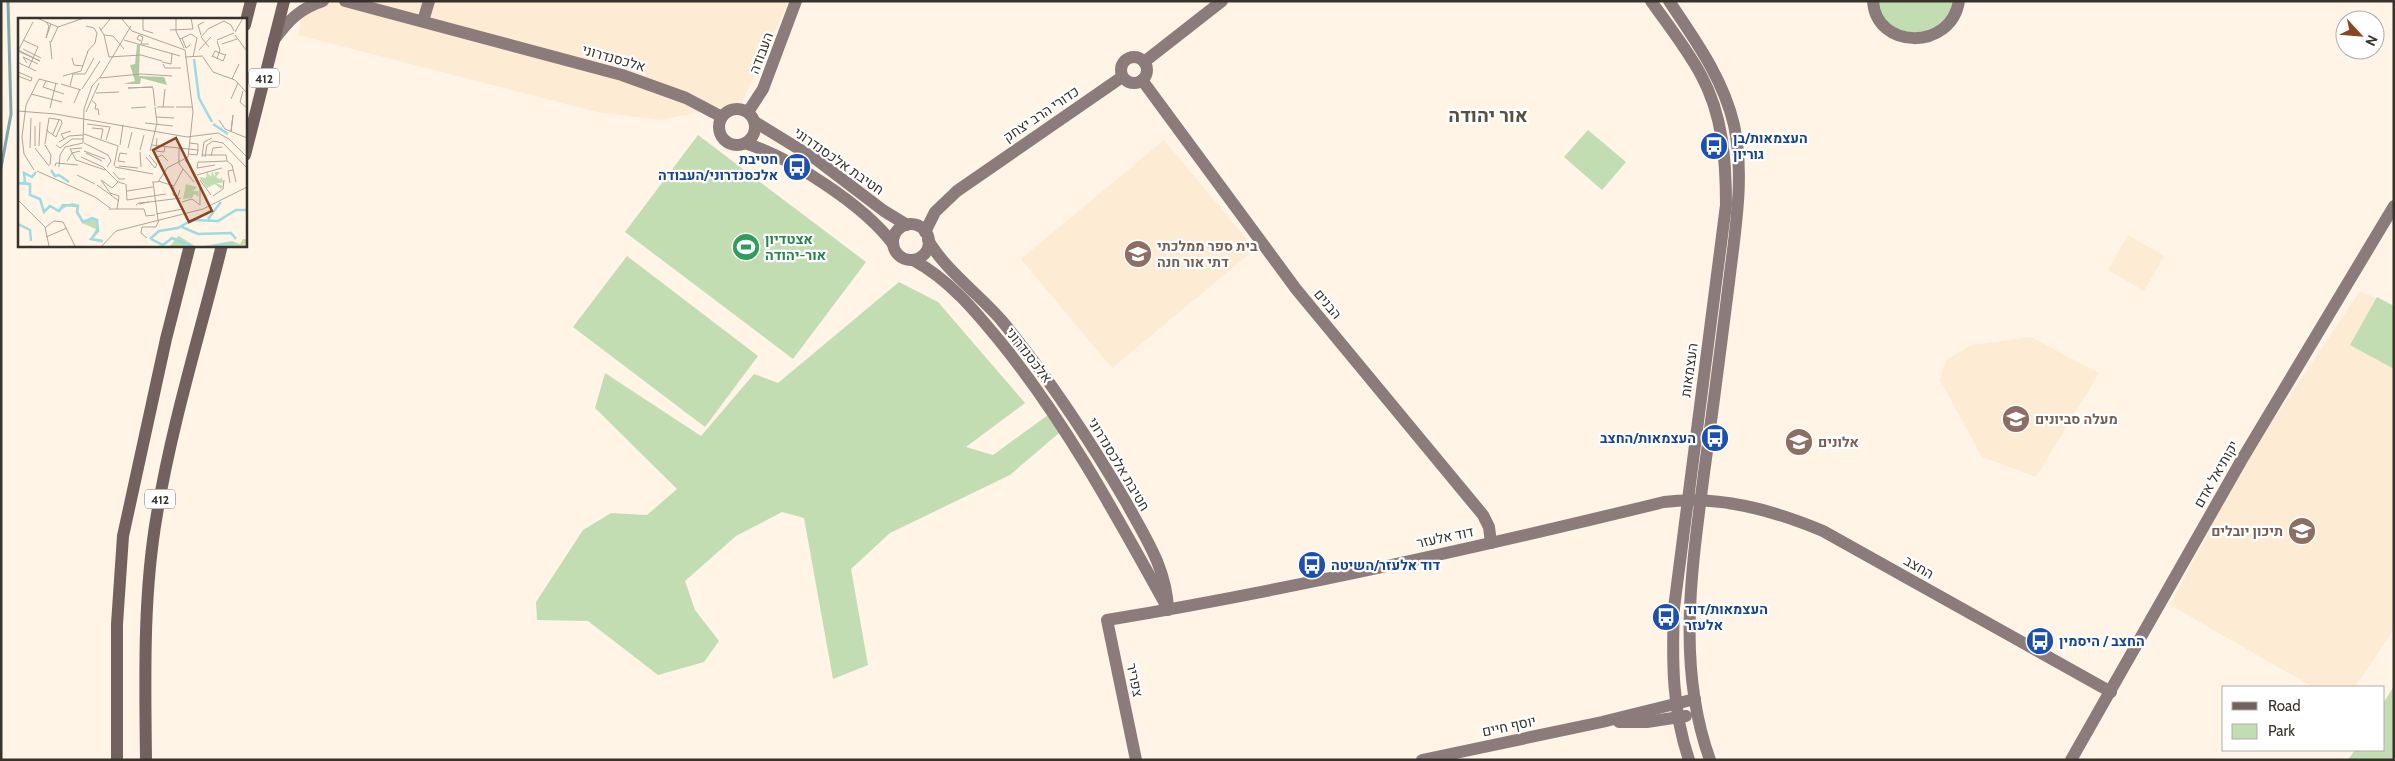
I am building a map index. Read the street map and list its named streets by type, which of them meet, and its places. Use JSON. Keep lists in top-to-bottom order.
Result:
{
  "streets": {
    "main road": ["412"],
    "street": [
      "העבודה",
      "אלכסנדרוני",
      "כדורי הרב יצחק",
      "חטיבת אלכסנדרוני",
      "הבנים",
      "העצמאות",
      "יקותיאל אדם",
      "דוד אלעזר",
      "החצב",
      "צפריר",
      "יוסף חיים"
    ]
  },
  "crossings": [
    ["העבודה", "אלכסנדרוני"],
    ["העבודה", "חטיבת אלכסנדרוני"],
    ["אלכסנדרוני", "חטיבת אלכסנדרוני"],
    ["כדורי הרב יצחק", "הבנים"],
    ["חטיבת אלכסנדרוני", "דוד אלעזר"],
    ["הבנים", "דוד אלעזר"],
    ["העצמאות", "דוד אלעזר"],
    ["העצמאות", "החצב"],
    ["העצמאות", "יוסף חיים"],
    ["יקותיאל אדם", "החצב"],
    ["דוד אלעזר", "החצב"],
    ["דוד אלעזר", "צפריר"]
  ],
  "districts": ["אור יהודה"],
  "places": {
    "bus stop": [
      "העצמאות/בן גוריון",
      "חטיבת אלכסנדרוני/העבודה",
      "העצמאות/החצב",
      "דוד אלעזר/השיטה",
      "העצמאות/דוד אלעזר",
      "החצב / היסמין"
    ],
    "sports": ["אצטדיון אור-יהודה"],
    "school or university": [
      "בית ספר ממלכתי דתי אור חנה",
      "מעלה סביונים",
      "אלונים",
      "תיכון יובלים"
    ]
  },
  "legend": ["Road", "Park"],
  "north": "bottom right"
}
